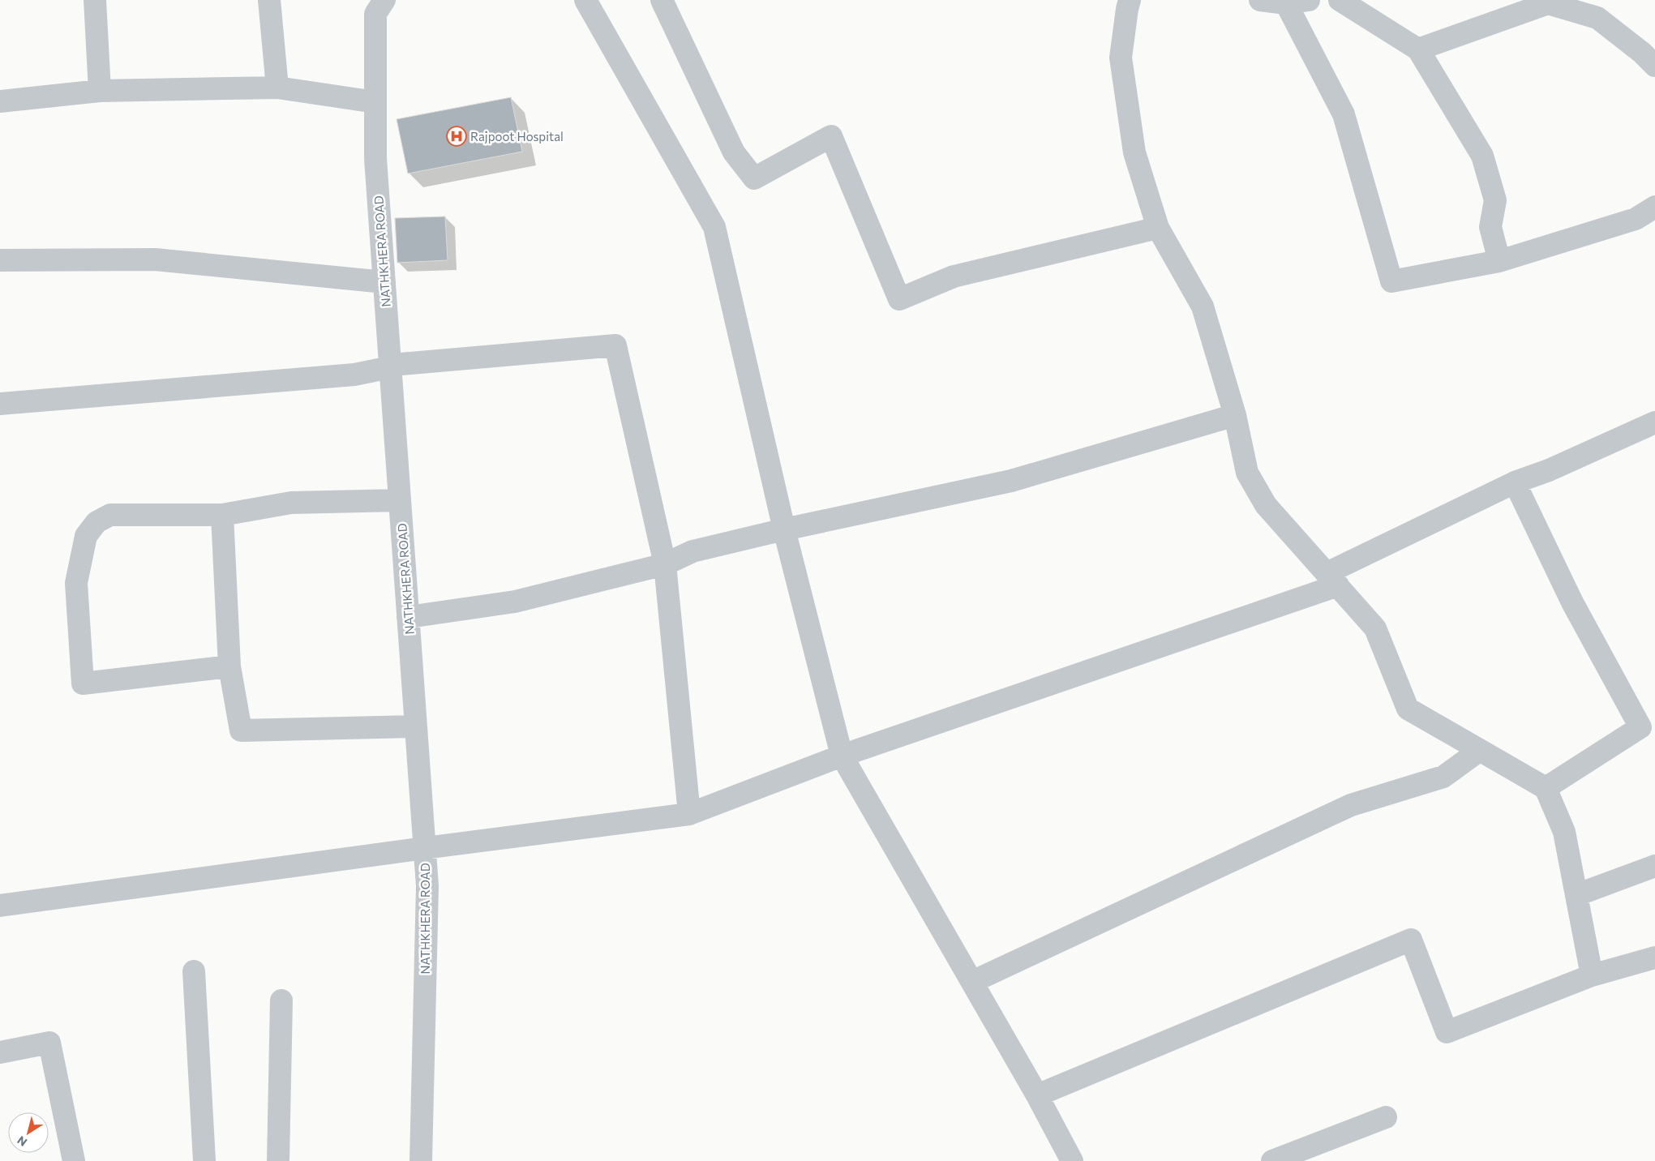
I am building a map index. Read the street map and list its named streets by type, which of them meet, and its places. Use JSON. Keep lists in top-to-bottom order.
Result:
{
  "streets": {
    "street": ["NATHKHERA ROAD"]
  },
  "places": {
    "hospital": ["Rajpoot Hospital"]
  },
  "north": "bottom left"
}
